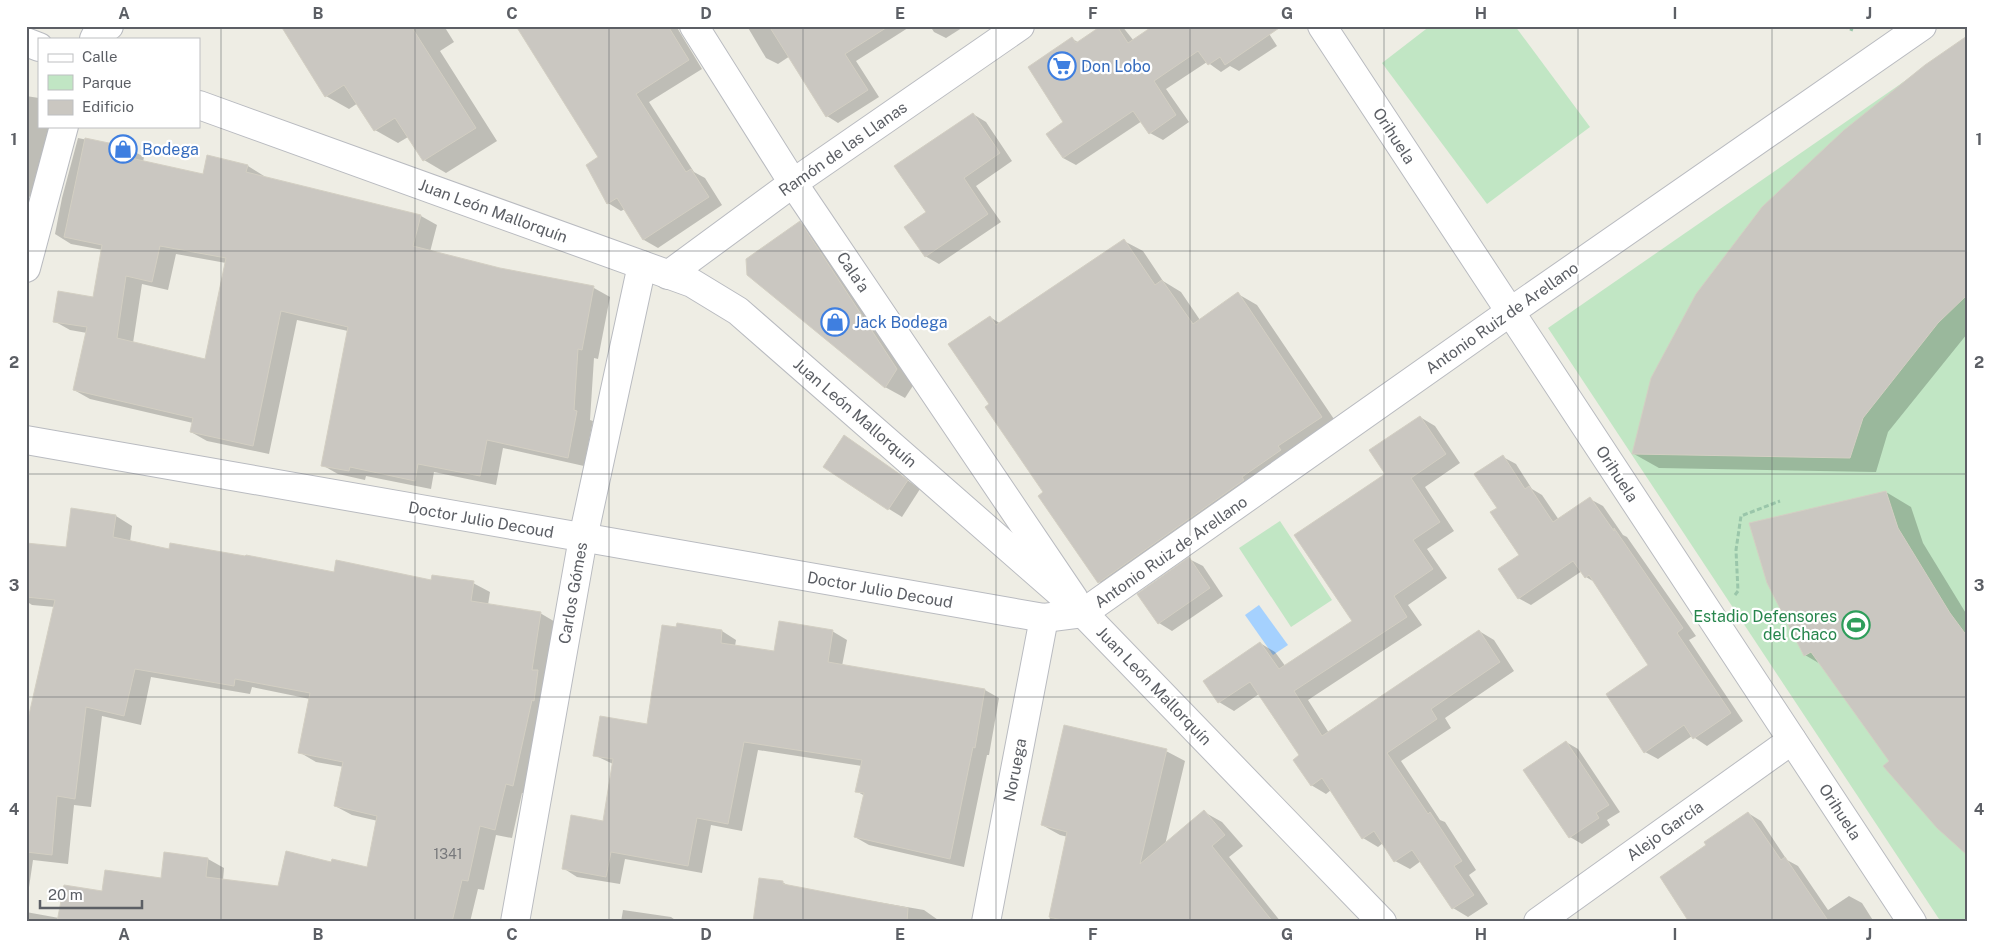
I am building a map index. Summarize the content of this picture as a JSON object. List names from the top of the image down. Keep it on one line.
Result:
{"streets":{"street":["Orihuela","Ramón de las Llanas","Juan León Mallorquín","Cala'a","Antonio Ruiz de Arellano","Doctor Julio Decoud","Carlos Gómes","Noruega","Alejo García"]},"crossings":[["Orihuela","Antonio Ruiz de Arellano"],["Orihuela","Alejo García"],["Ramón de las Llanas","Juan León Mallorquín"],["Ramón de las Llanas","Cala'a"],["Juan León Mallorquín","Cala'a"],["Juan León Mallorquín","Antonio Ruiz de Arellano"],["Juan León Mallorquín","Doctor Julio Decoud"],["Juan León Mallorquín","Carlos Gómes"],["Cala'a","Antonio Ruiz de Arellano"],["Cala'a","Doctor Julio Decoud"],["Antonio Ruiz de Arellano","Doctor Julio Decoud"],["Doctor Julio Decoud","Carlos Gómes"],["Doctor Julio Decoud","Noruega"]],"places":{"supermarket":["Don Lobo"],"shop":["Bodega","Jack Bodega"],"sports":["Estadio Defensores del Chaco"]},"house_numbers":["1341"],"legend":["Calle","Parque","Edificio"],"scale_bar":"20 m","grid":{"columns":["A","B","C","D","E","F","G","H","I","J"],"rows":["1","2","3","4"]}}
